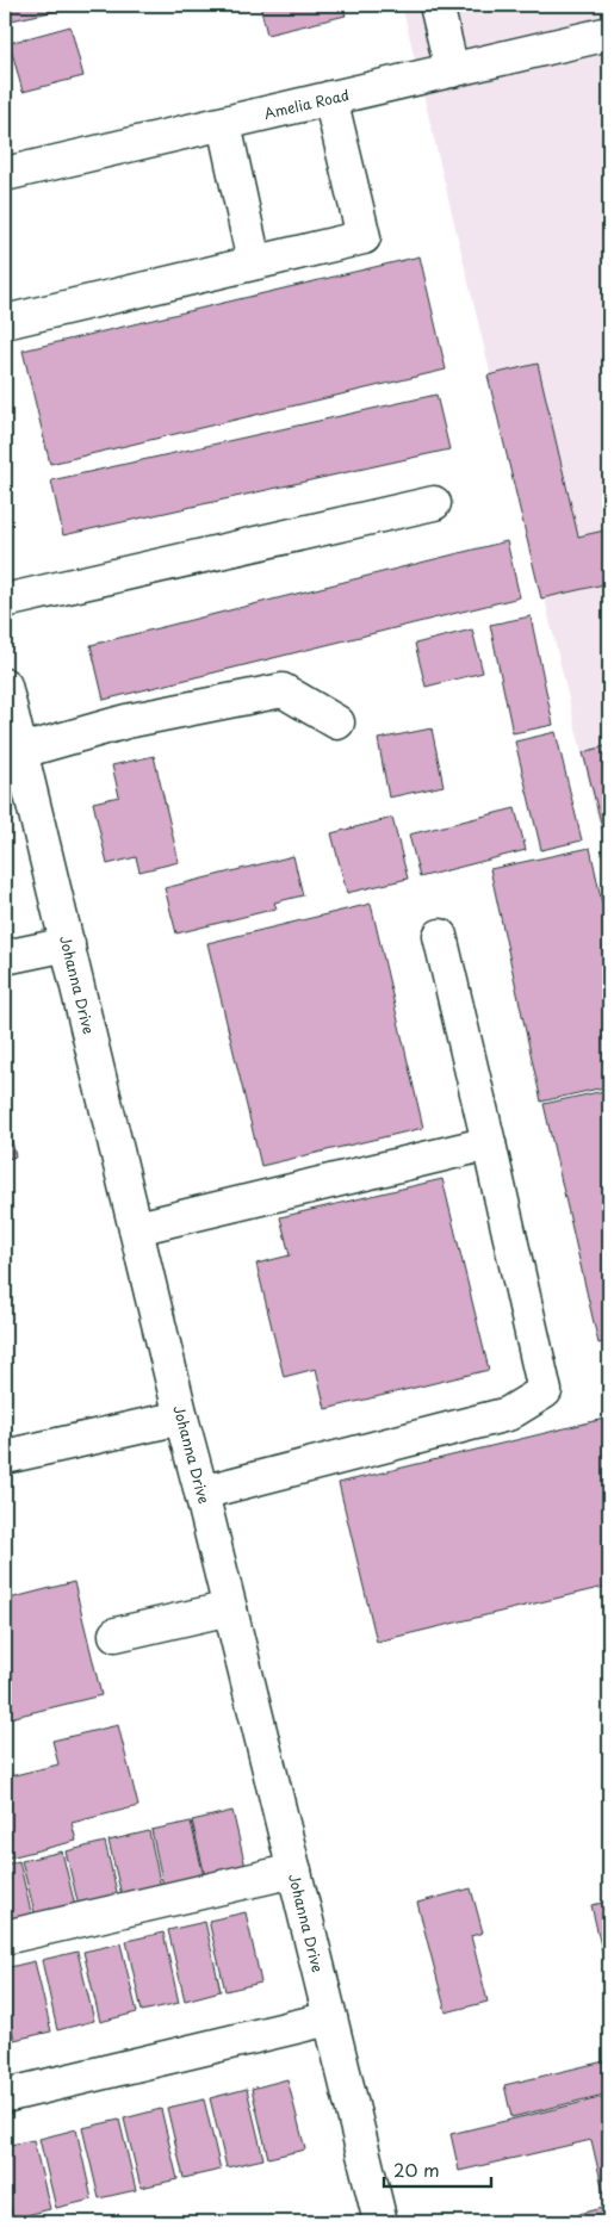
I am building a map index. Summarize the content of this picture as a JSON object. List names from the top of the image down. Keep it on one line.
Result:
{"streets":{"street":["Amelia Road","Johanna Drive"]},"scale_bar":"20 m"}
